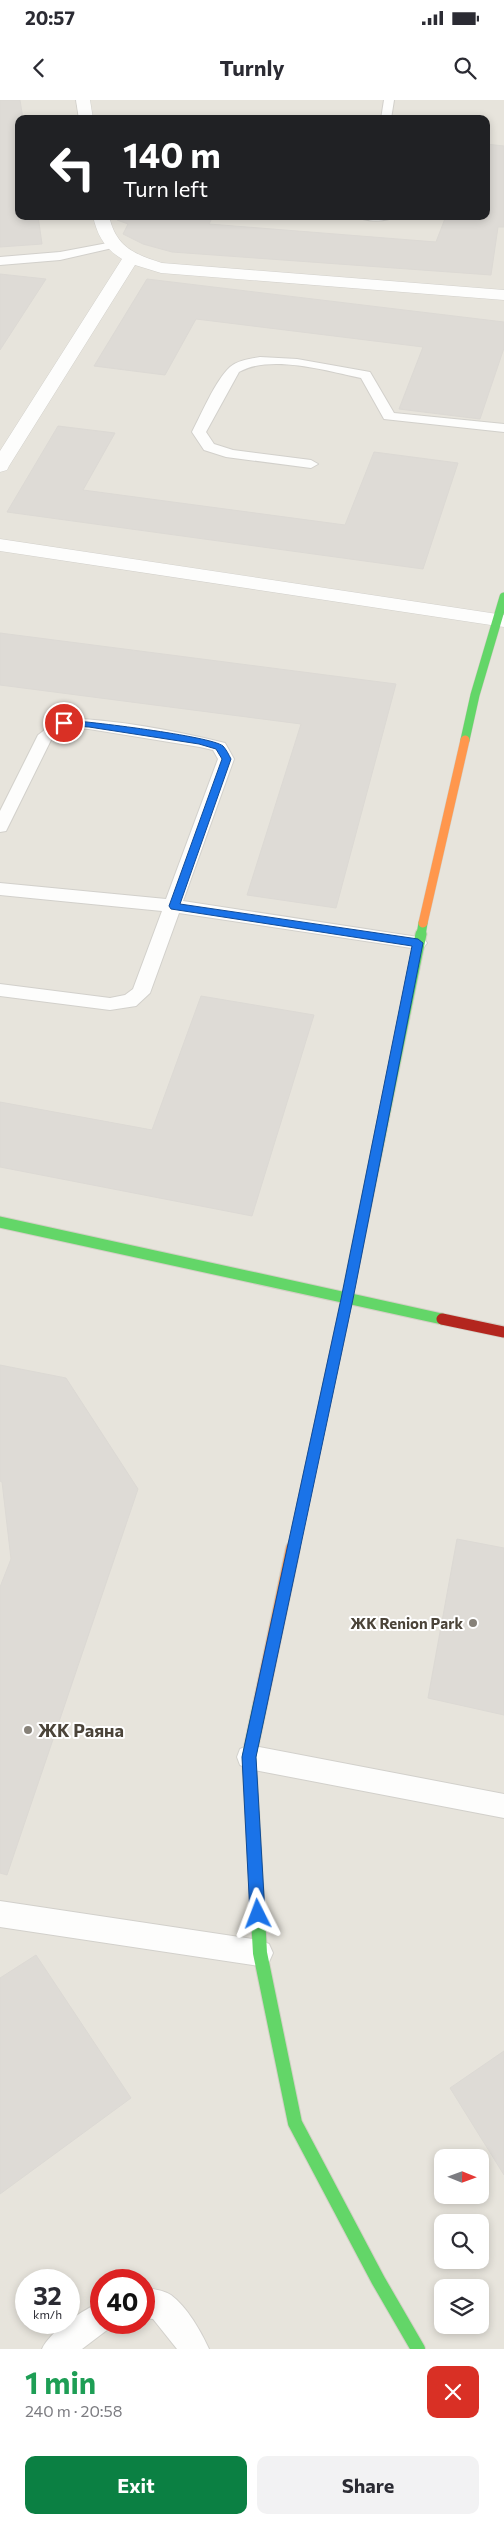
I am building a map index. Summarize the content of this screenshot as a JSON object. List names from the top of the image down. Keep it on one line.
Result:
{"places":["ЖК Renion Park","ЖК Раяна"],"north":"right","page":{"status":"20:57","header":"Turnly","turn":["140 m","Turn left"],"speed":"32 km/h","limit":"40","heading":["1 min","240 m · 20:58"],"buttons":["Exit","Share"]}}
